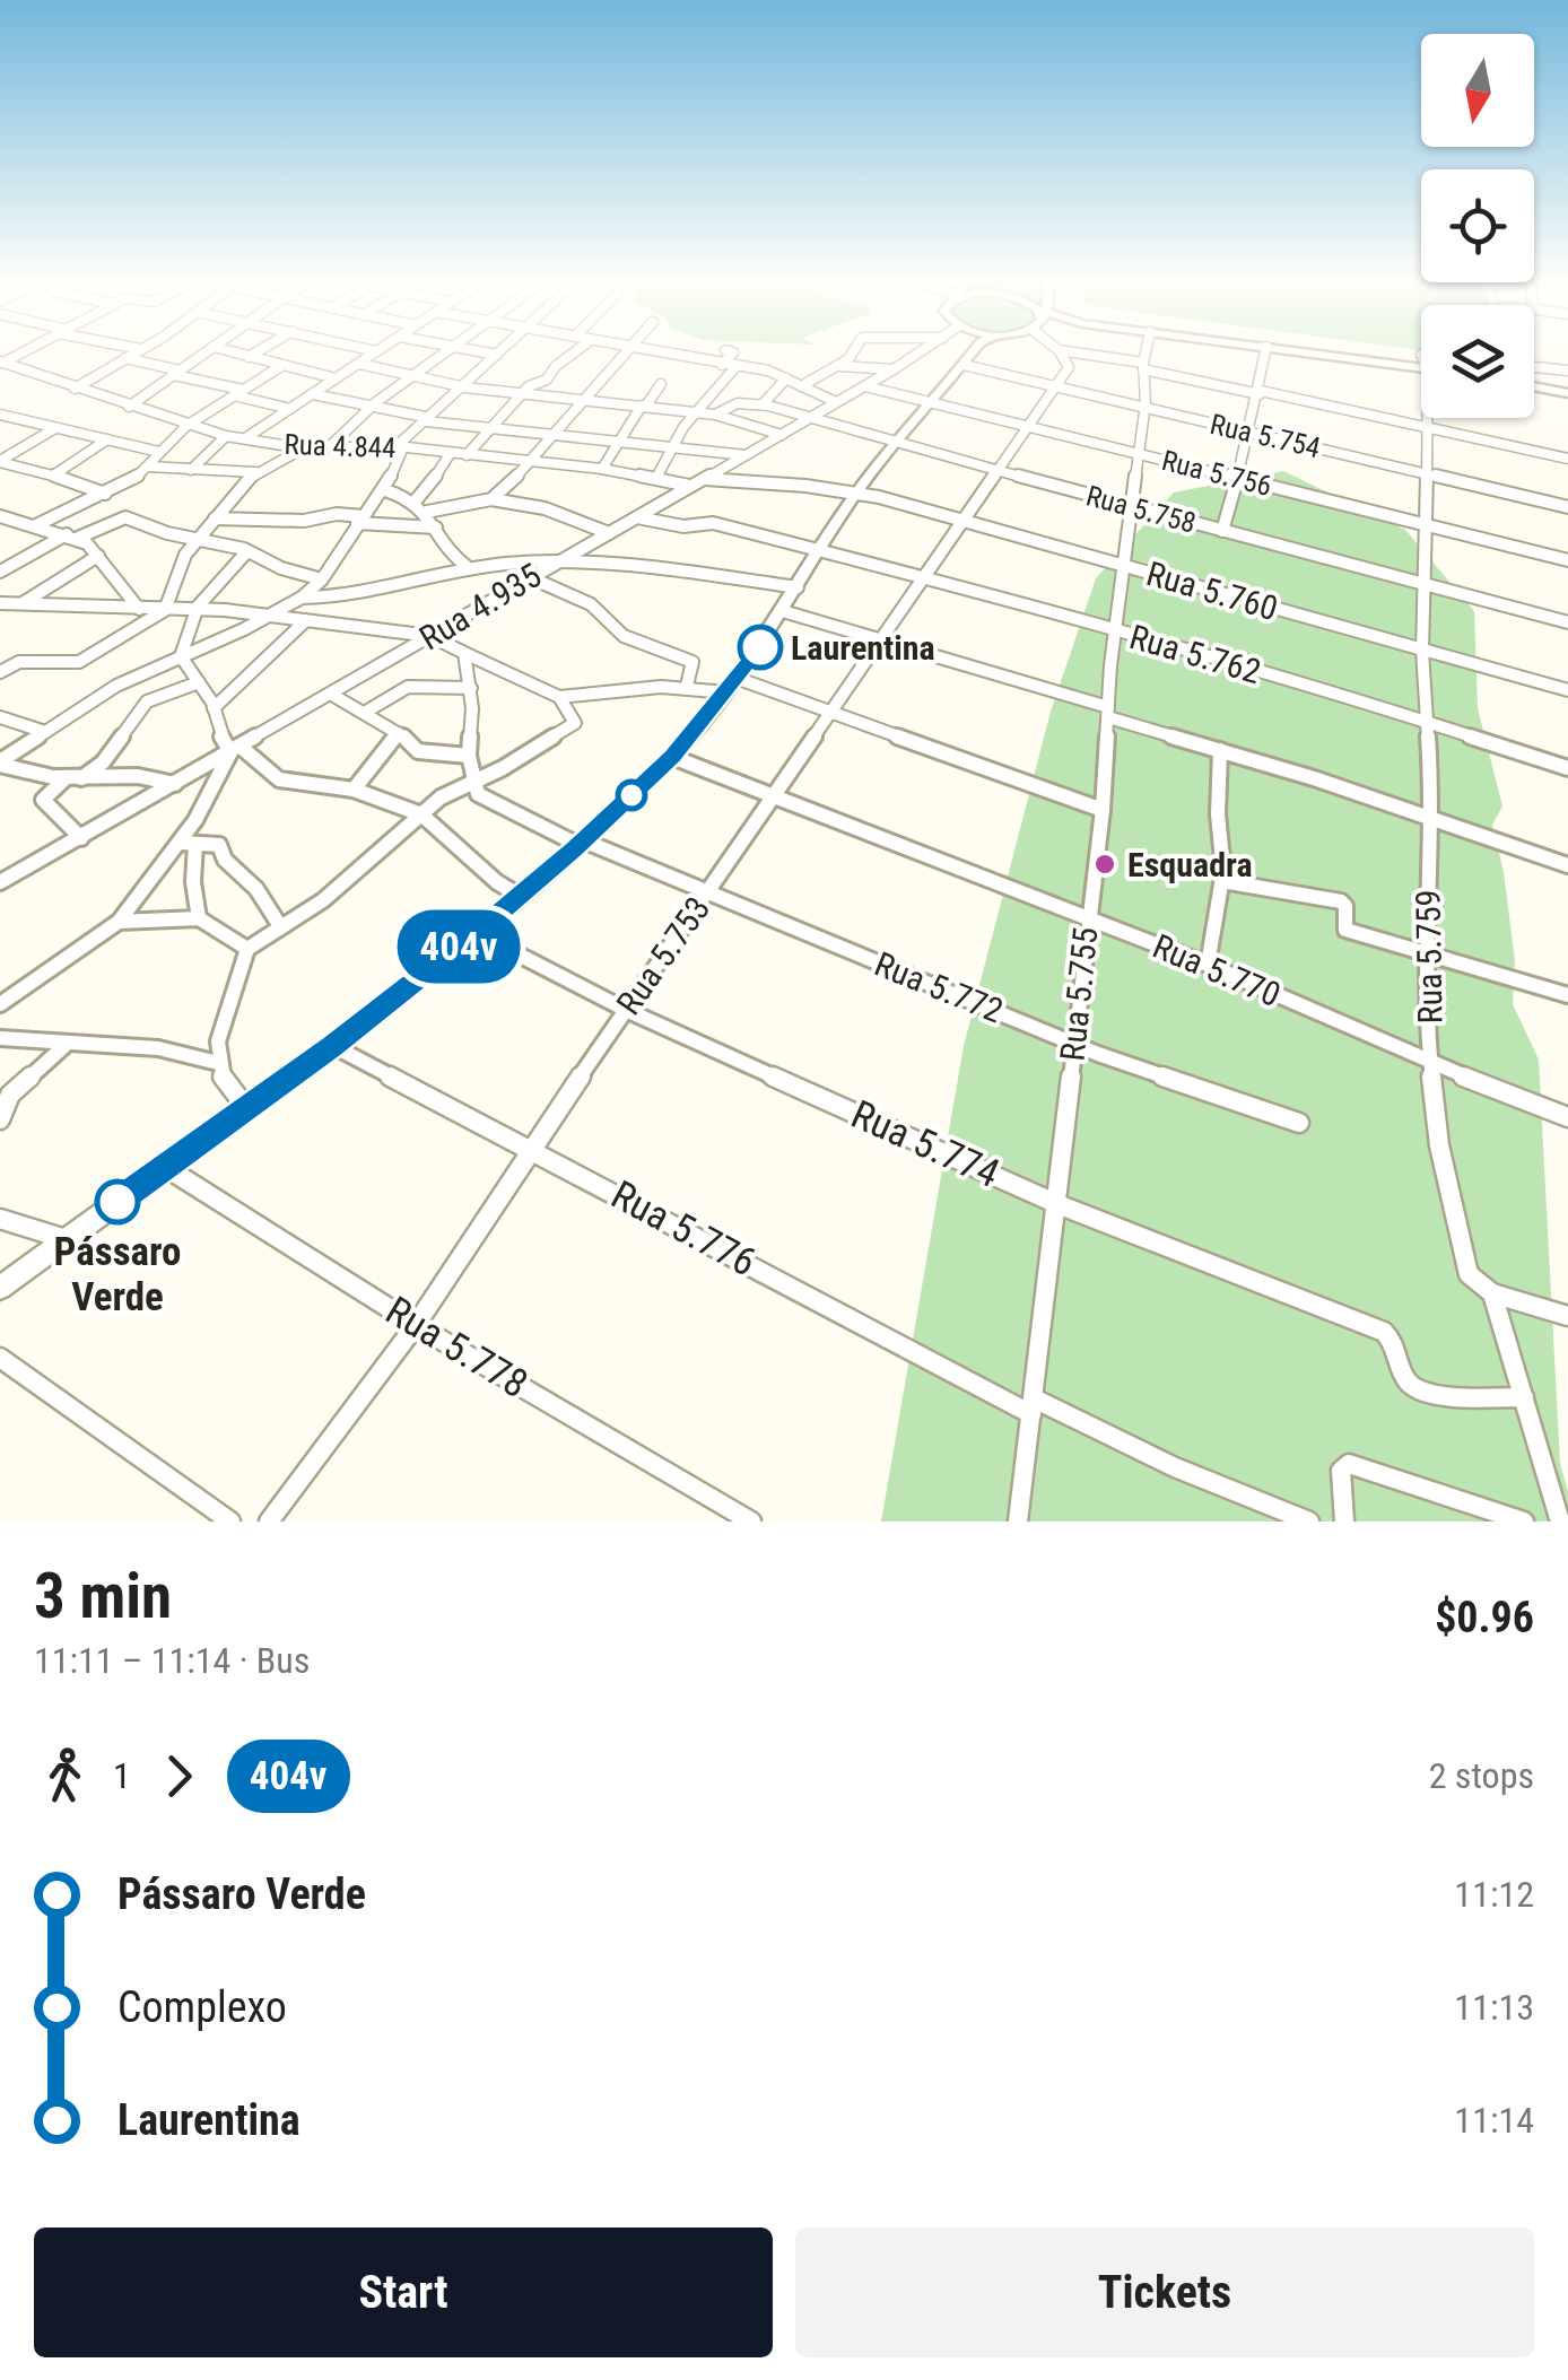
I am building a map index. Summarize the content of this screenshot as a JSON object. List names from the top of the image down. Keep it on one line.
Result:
{"streets":{"street":["Rua 5.754","Rua 4.844","Rua 5.756","Rua 5.758","Rua 5.760","Rua 4.935","Rua 5.762","Rua 5.753","Rua 5.759","Rua 5.770","Rua 5.772","Rua 5.755","Rua 5.774","Rua 5.776","Rua 5.778"]},"crossings":[["Rua 5.754","Rua 5.753"],["Rua 5.754","Rua 5.759"],["Rua 5.754","Rua 5.755"],["Rua 4.844","Rua 4.935"],["Rua 5.756","Rua 4.935"],["Rua 5.756","Rua 5.753"],["Rua 5.756","Rua 5.759"],["Rua 5.756","Rua 5.755"],["Rua 5.758","Rua 4.935"],["Rua 5.758","Rua 5.753"],["Rua 5.758","Rua 5.759"],["Rua 5.758","Rua 5.755"],["Rua 5.760","Rua 4.935"],["Rua 5.760","Rua 5.753"],["Rua 5.760","Rua 5.759"],["Rua 5.760","Rua 5.755"],["Rua 4.935","Rua 5.762"],["Rua 5.762","Rua 5.753"],["Rua 5.762","Rua 5.759"],["Rua 5.762","Rua 5.755"],["Rua 5.753","Rua 5.770"],["Rua 5.753","Rua 5.772"],["Rua 5.753","Rua 5.774"],["Rua 5.753","Rua 5.776"],["Rua 5.753","Rua 5.778"],["Rua 5.759","Rua 5.770"],["Rua 5.759","Rua 5.774"],["Rua 5.770","Rua 5.755"],["Rua 5.772","Rua 5.755"],["Rua 5.755","Rua 5.774"],["Rua 5.755","Rua 5.776"]],"places":["Laurentina","Esquadra","Pássaro Verde"],"lines":["bus line 404v"],"north":"bottom","page":{"on_map":"404v","heading":["3 min","11:11 – 11:14 · Bus","$0.96"],"legs":["1","404v","2 stops"],"list":[{"name":"Pássaro Verde","value":"11:12"},{"name":"Complexo","value":"11:13"},{"name":"Laurentina","value":"11:14"}],"buttons":["Start","Tickets"]}}
